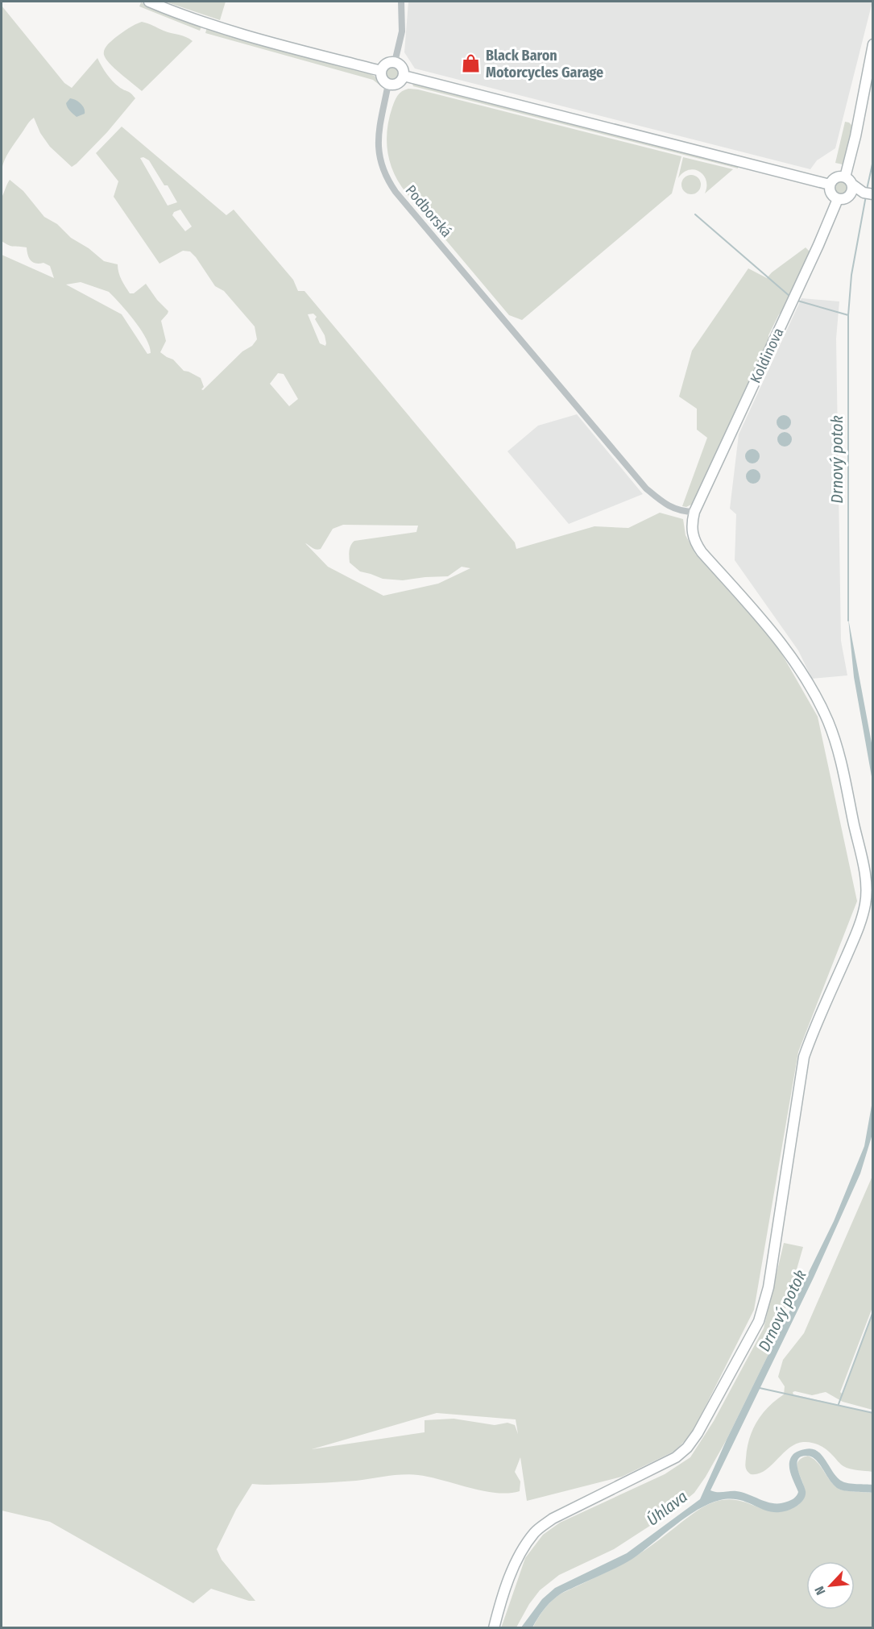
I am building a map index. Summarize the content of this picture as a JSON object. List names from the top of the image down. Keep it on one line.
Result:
{"streets":{"main road":["Koldinova"],"street":["Podborská"]},"crossings":[["Podborská","Koldinova"]],"water":["Drnový potok","Úhlava"],"places":{"shop":["Black Baron Motorcycles Garage"]},"north":"bottom left"}
